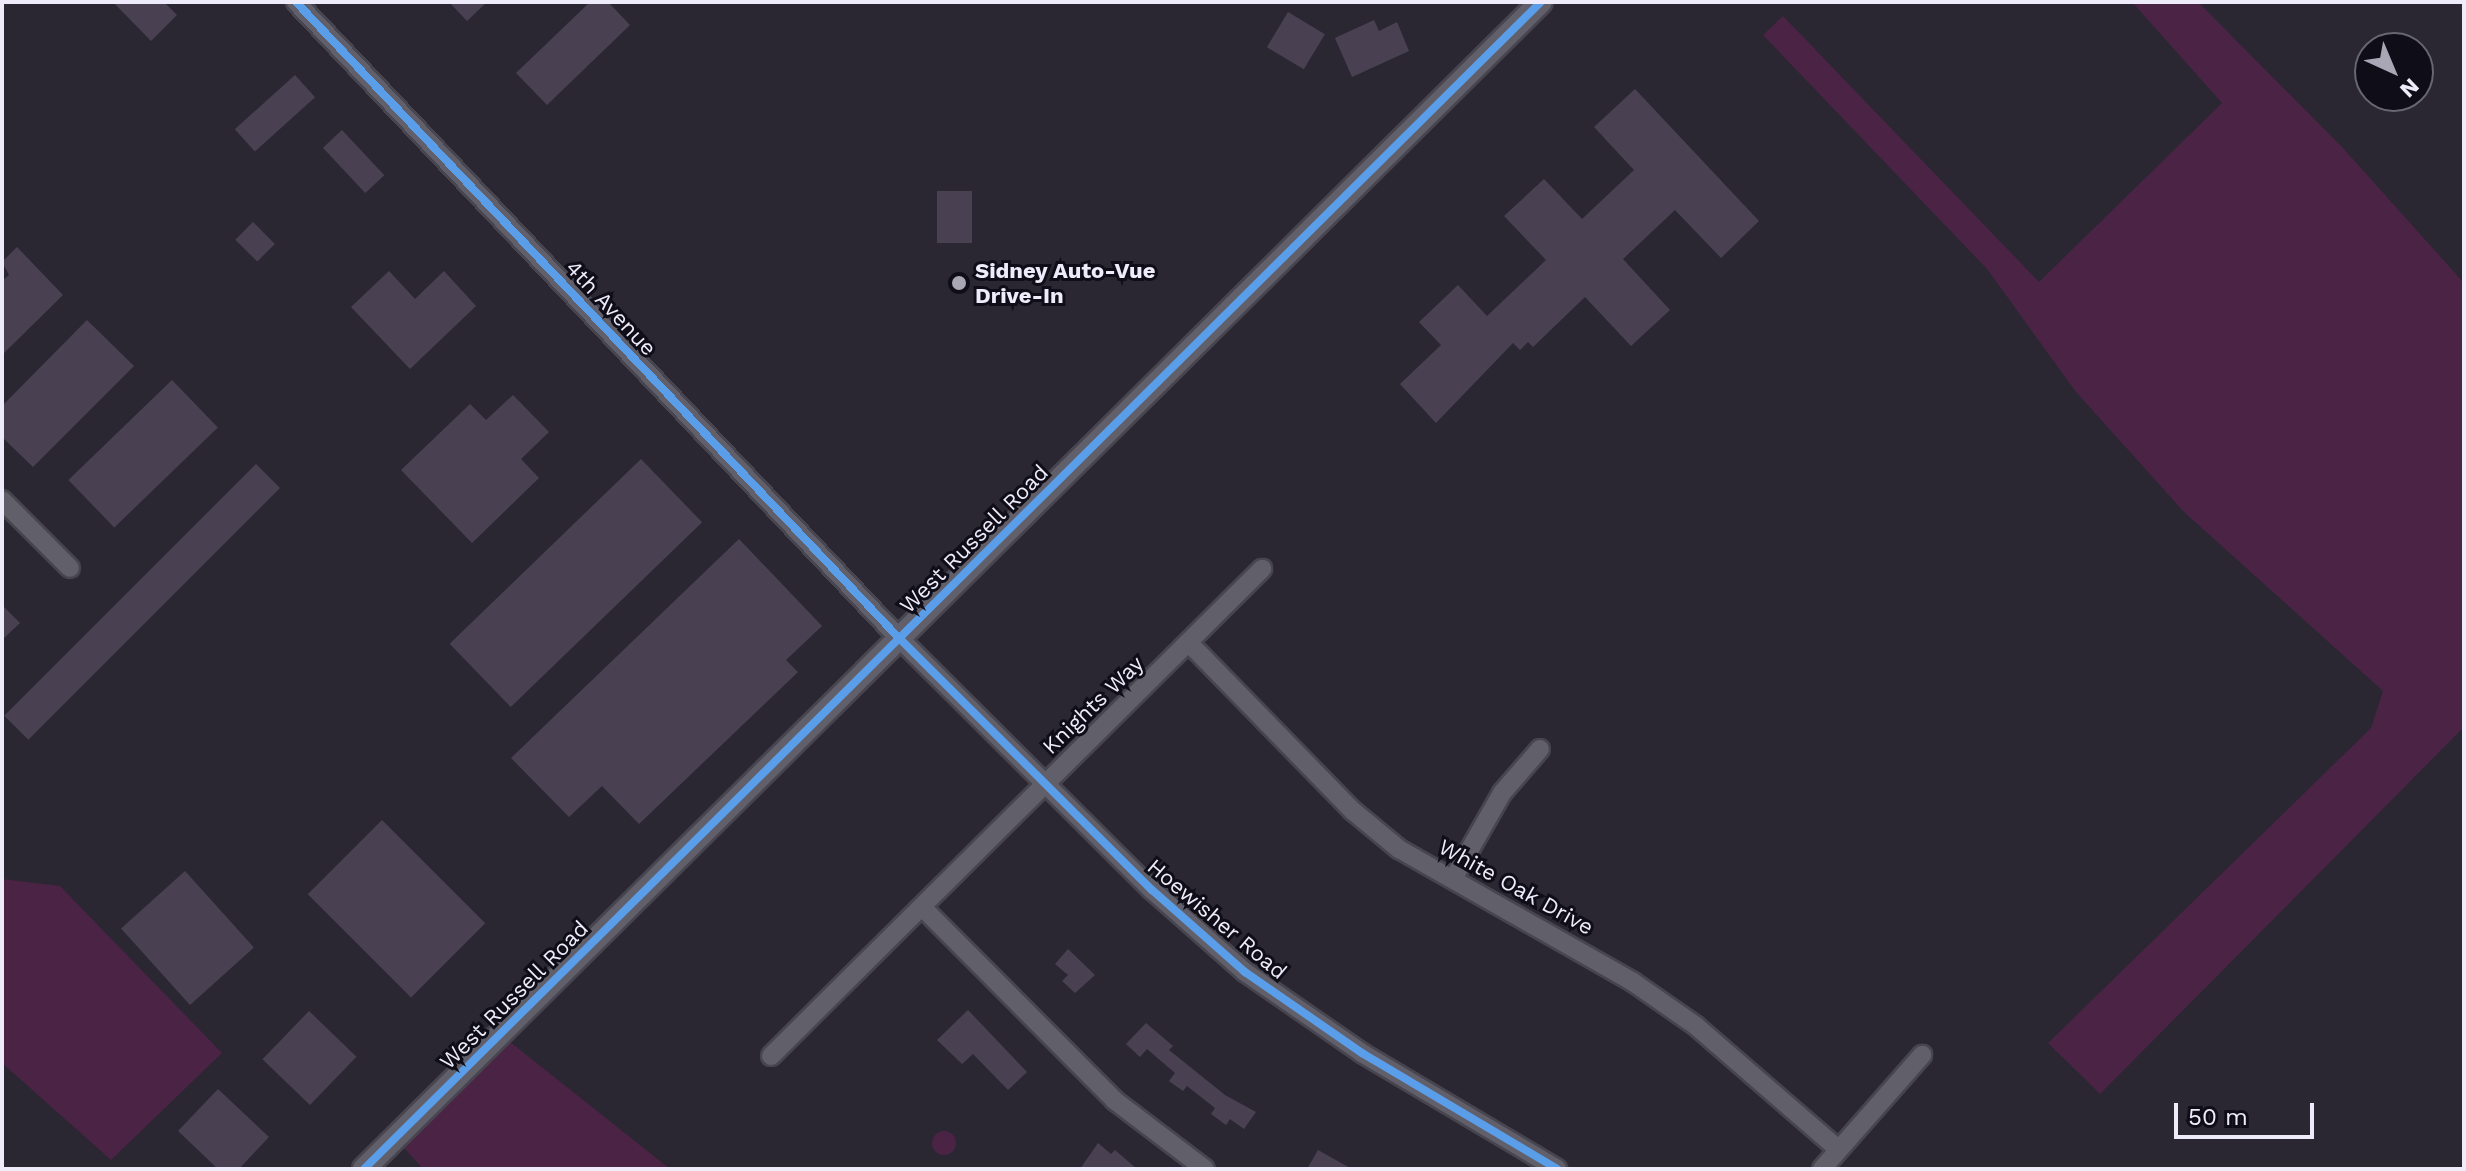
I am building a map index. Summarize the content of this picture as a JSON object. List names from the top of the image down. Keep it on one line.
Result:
{"streets":{"street":["4th Avenue","West Russell Road","Knights Way","White Oak Drive","Hoewisher Road"]},"crossings":[["4th Avenue","West Russell Road"],["4th Avenue","Hoewisher Road"],["West Russell Road","Hoewisher Road"],["Knights Way","White Oak Drive"],["Knights Way","Hoewisher Road"]],"places":["Sidney Auto-Vue Drive-In"],"scale_bar":"50 m","north":"bottom right"}
